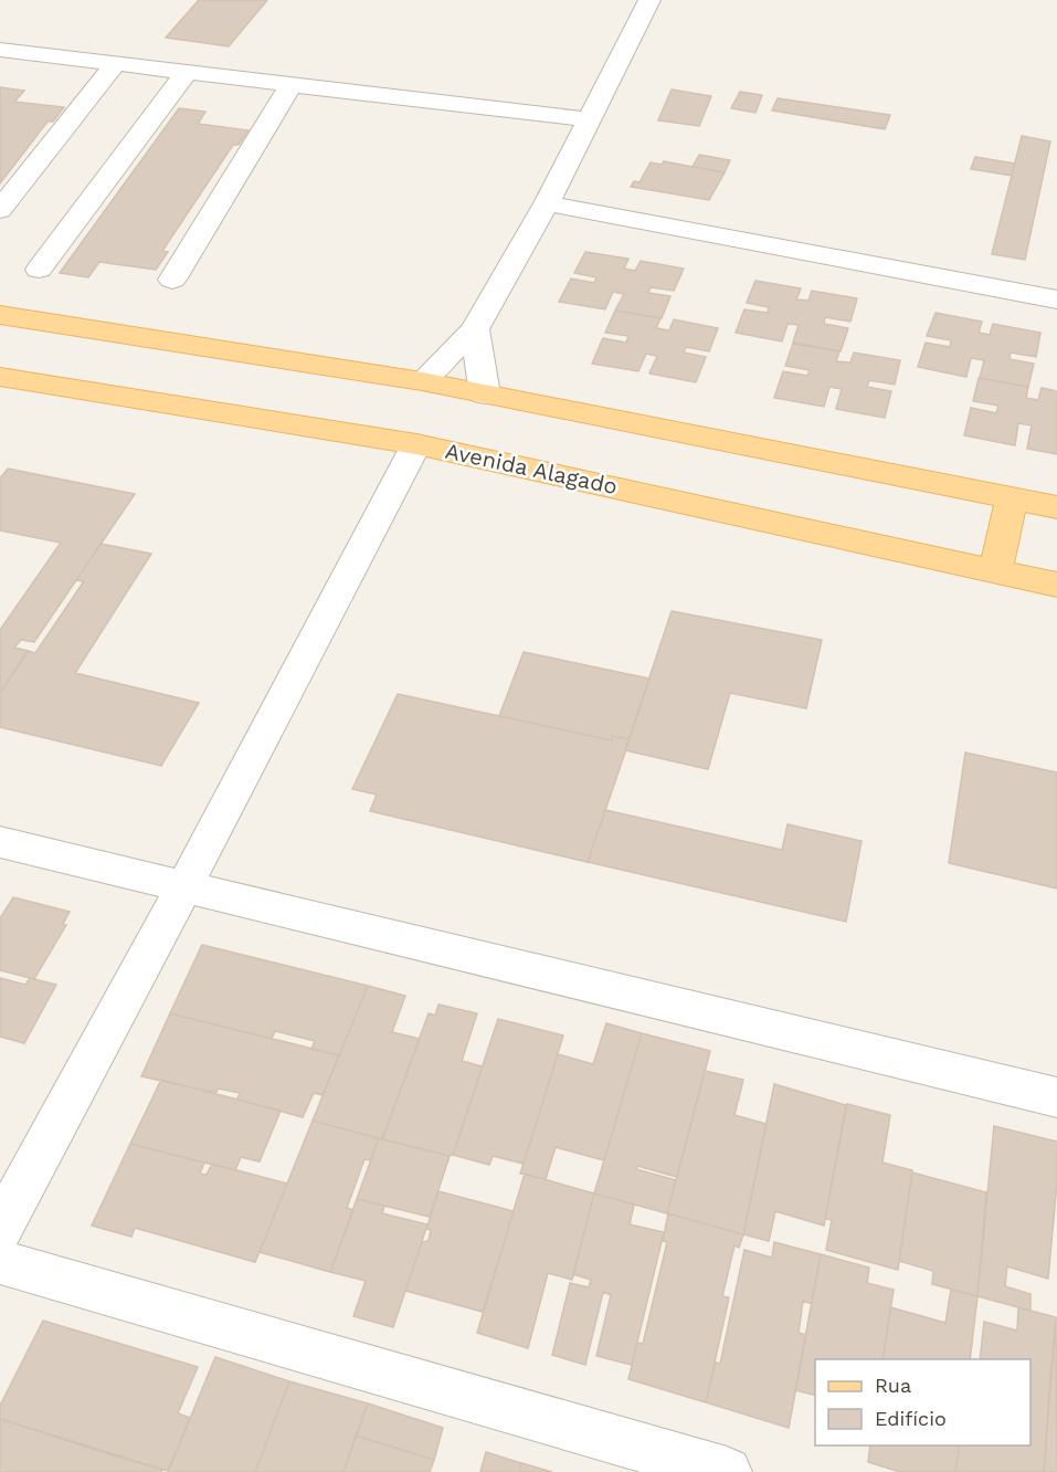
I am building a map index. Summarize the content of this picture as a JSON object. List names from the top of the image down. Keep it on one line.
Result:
{"streets":{"main road":["Avenida Alagado"]},"legend":["Rua","Edifício"]}
